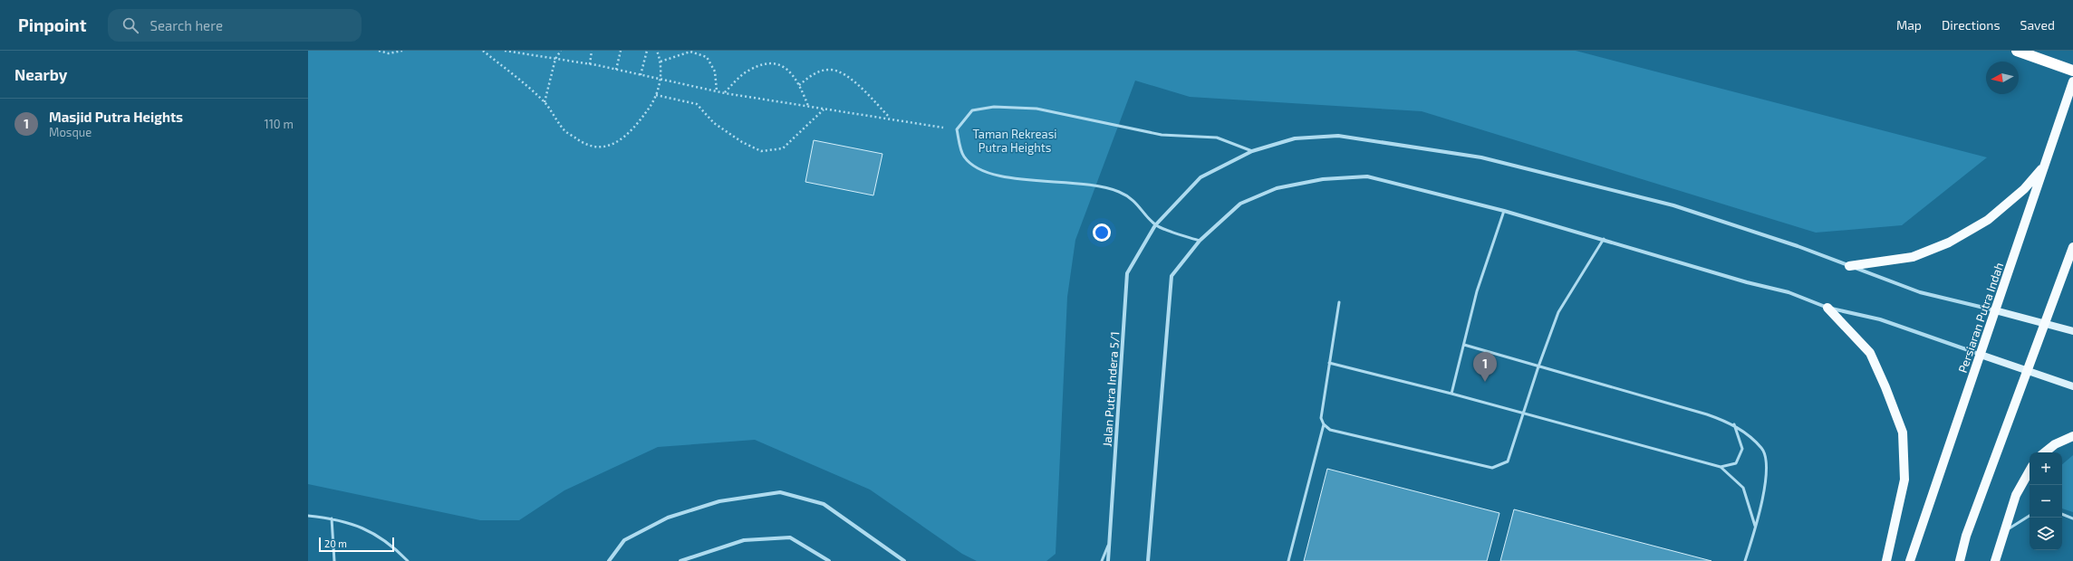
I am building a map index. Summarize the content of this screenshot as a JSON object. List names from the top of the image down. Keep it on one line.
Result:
{"streets":{"main road":["Persiaran Putra Indah"],"street":["Jalan Putra Indera 5/1"]},"crossings":[["Persiaran Putra Indah","Jalan Putra Indera 5/1"]],"parks":["Taman Rekreasi Putra Heights"],"scale_bar":"20 m","north":"left","page":{"header":"Pinpoint","search":"Search here","nav":["Map","Directions","Saved"],"heading":"Nearby","list":[{"mark":"1","name":"Masjid Putra Heights","note":"Mosque","value":"110 m"}],"pins":"1","map_buttons":["+","−"],"scale":"20 m"}}
